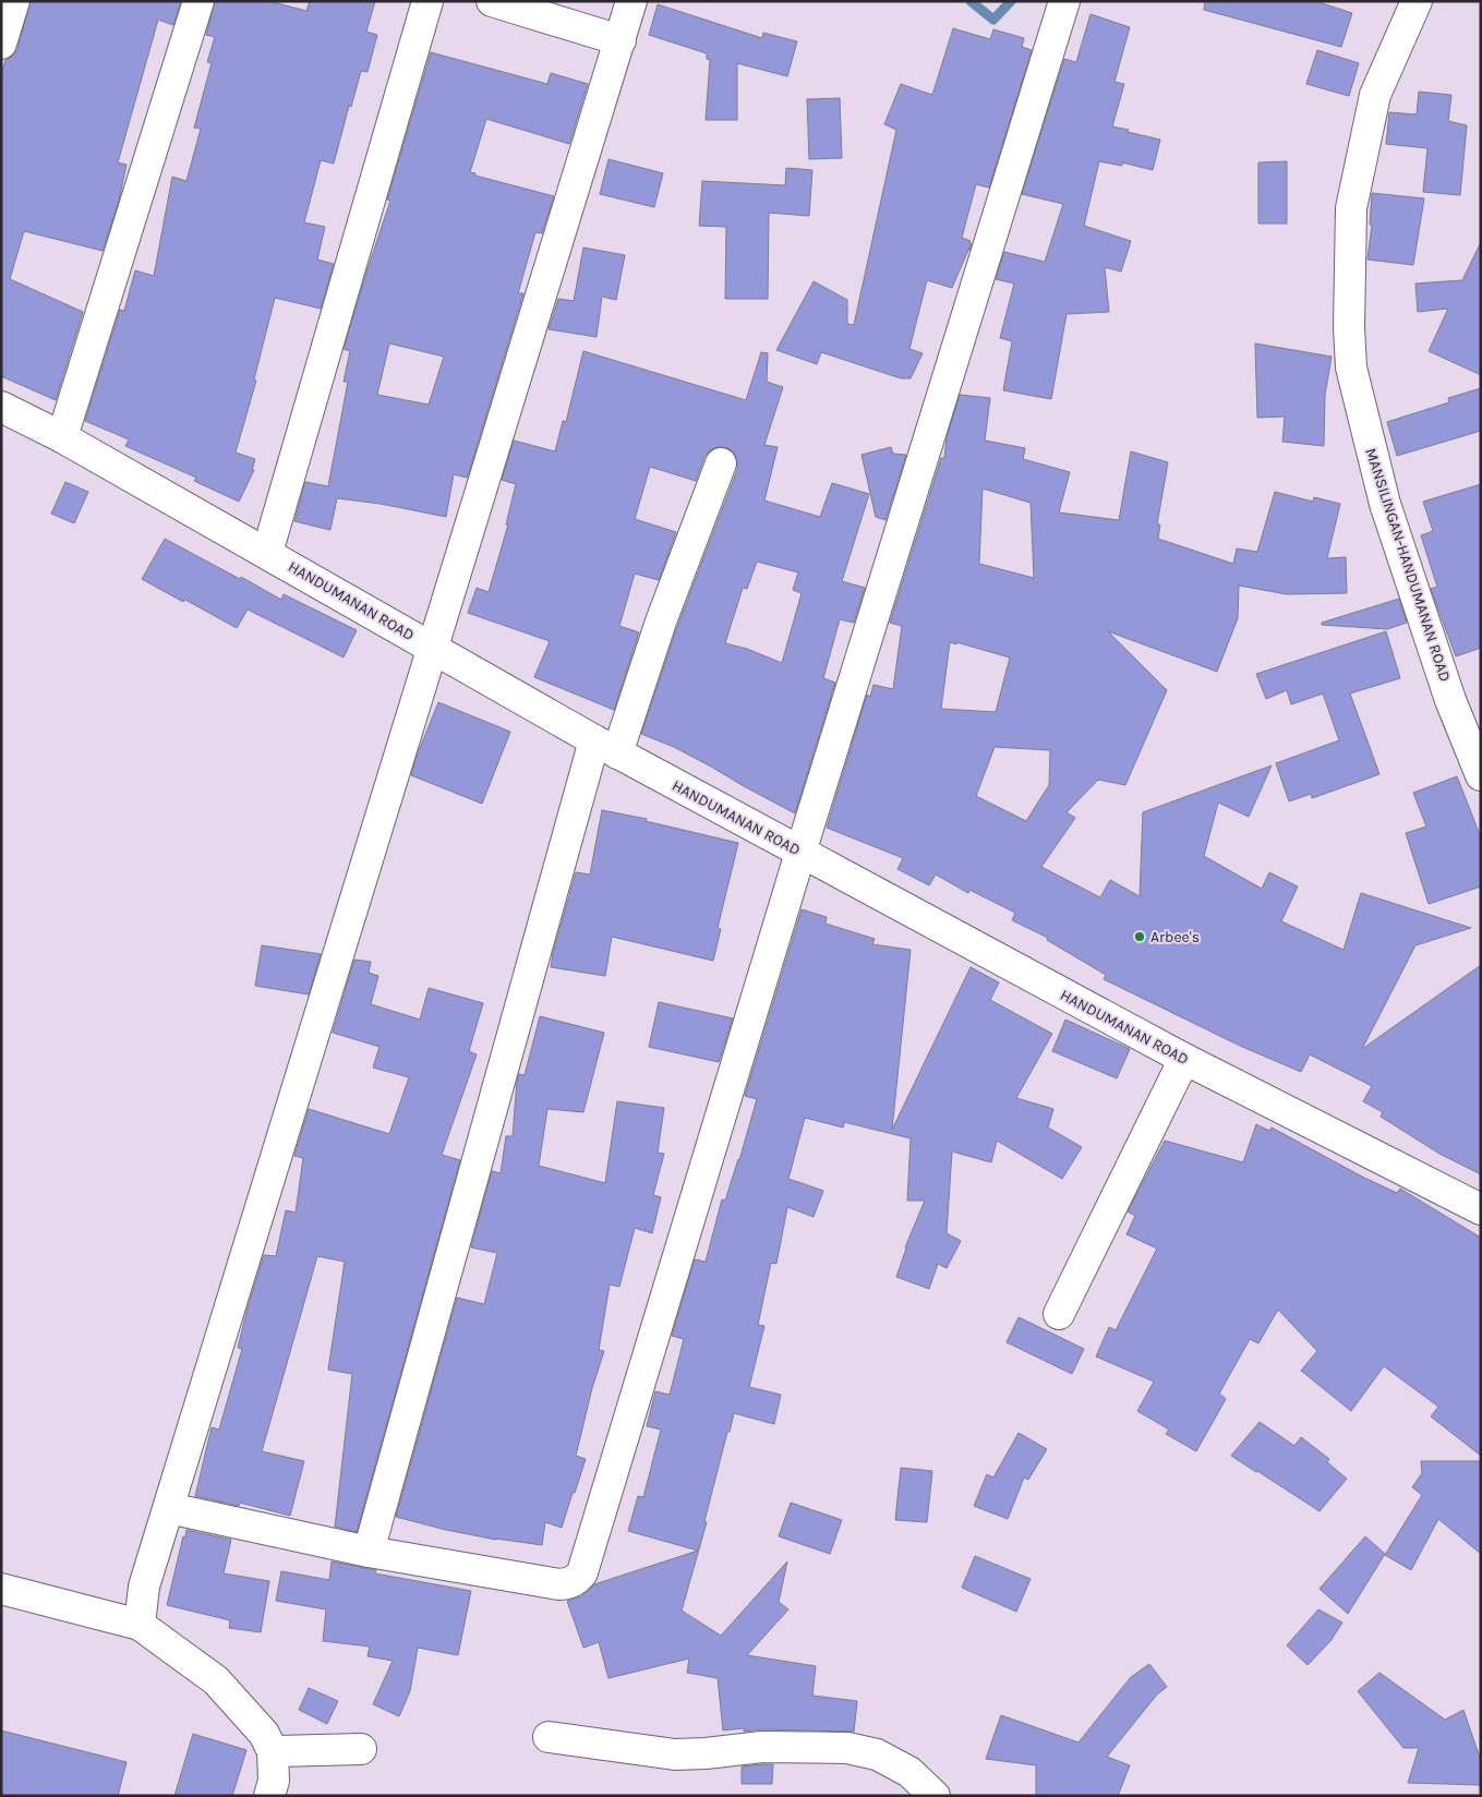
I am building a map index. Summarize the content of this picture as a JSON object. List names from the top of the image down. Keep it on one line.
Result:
{"streets":{"street":["MANSILINGAN-HANDUMANAN ROAD","HANDUMANAN ROAD"]},"places":["Arbee's"]}
